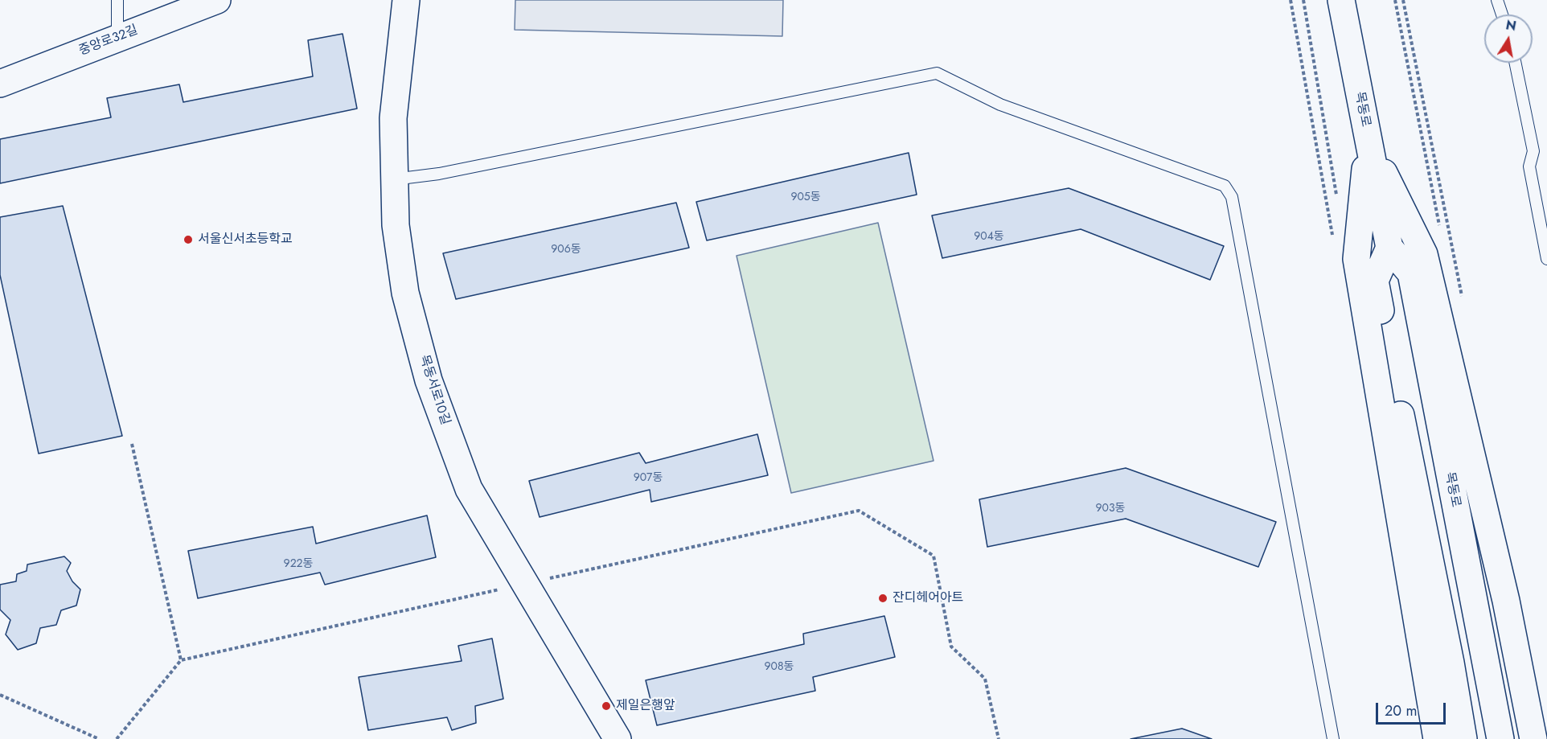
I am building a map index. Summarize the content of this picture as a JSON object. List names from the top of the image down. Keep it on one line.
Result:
{"streets":{"main road":["중앙로32길","목동로","목동서로10길"]},"places":["서울신서초등학교","잔디헤어아트","제일은행앞"],"house_numbers":["905동","904동","906동","907동","903동","922동","908동"],"scale_bar":"20 m","north":"top"}
